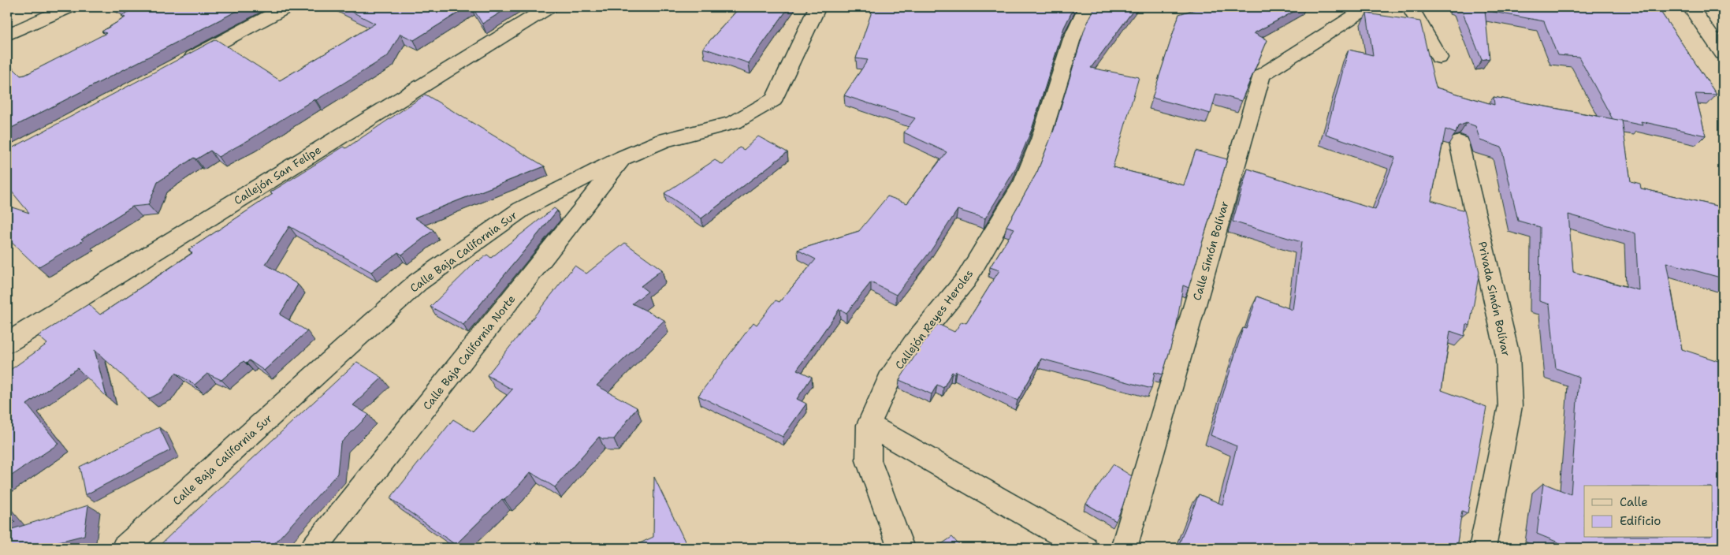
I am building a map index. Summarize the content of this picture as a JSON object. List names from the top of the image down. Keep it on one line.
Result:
{"streets":{"street":["Callejón San Felipe","Calle Simón Bolívar","Calle Baja California Sur","Privada Simón Bolívar","Callejón Reyes Heroles","Calle Baja California Norte"]},"crossings":[["Calle Baja California Sur","Calle Baja California Norte"]],"legend":["Calle","Edificio"]}
